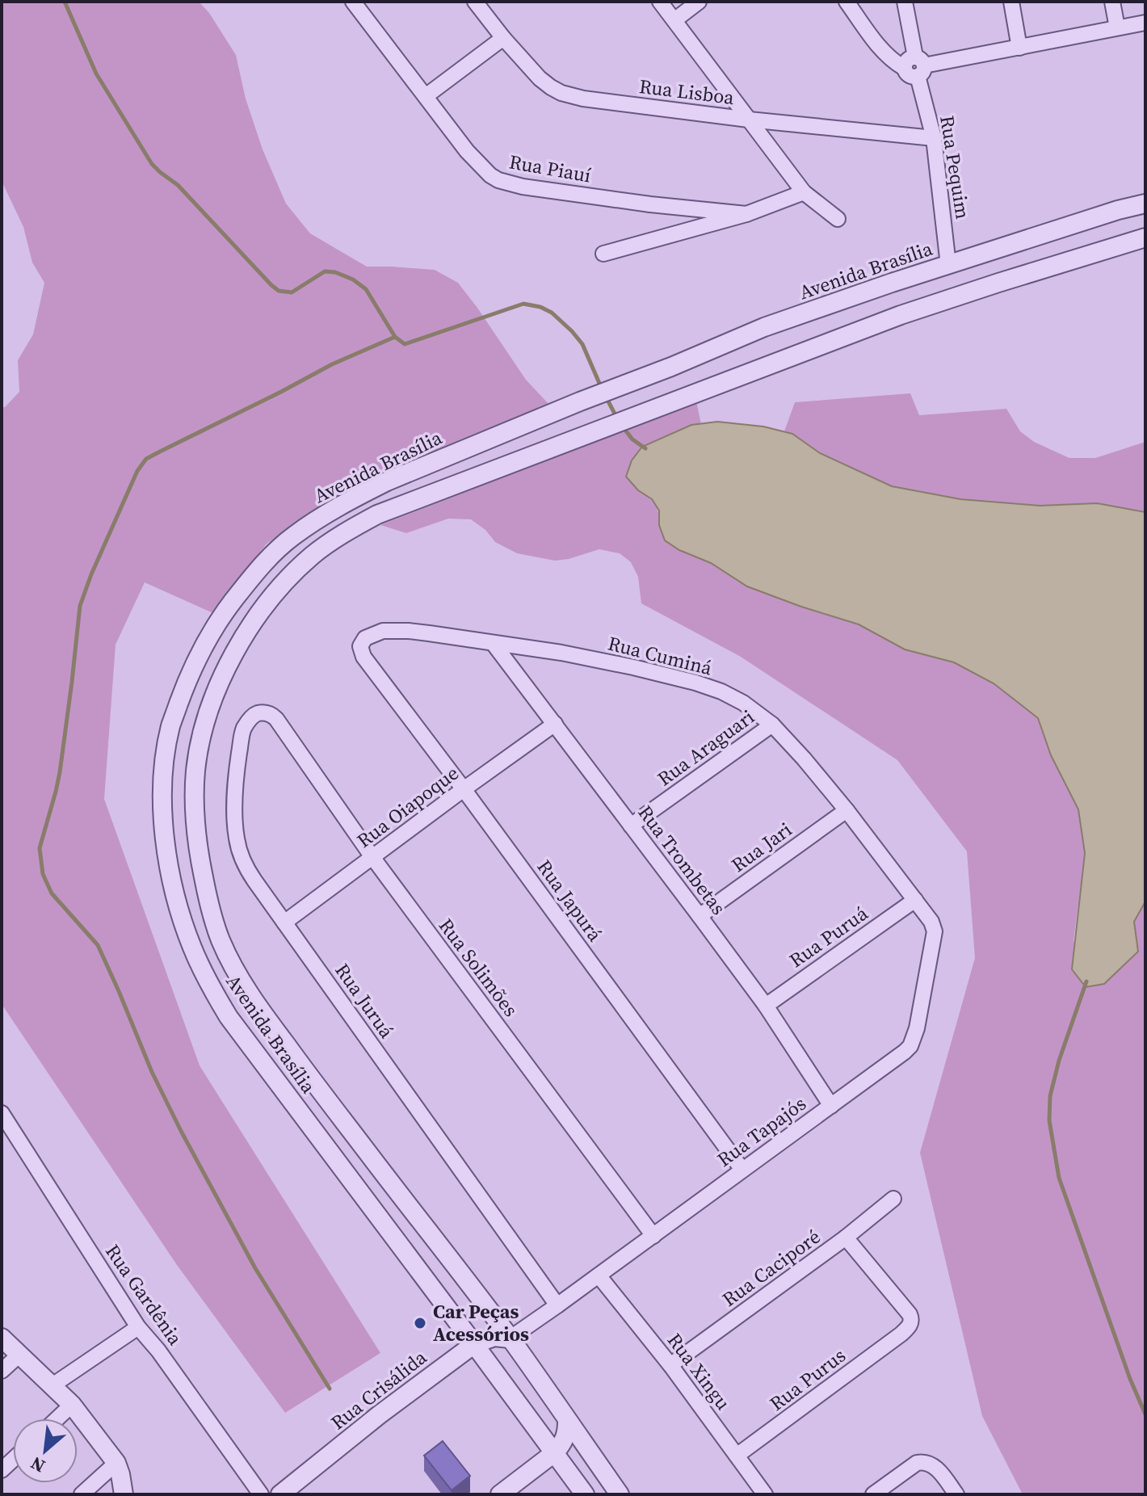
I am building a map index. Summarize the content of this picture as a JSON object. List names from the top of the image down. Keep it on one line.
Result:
{"streets":{"street":["Rua Lisboa","Rua Pequim","Rua Piauí","Avenida Brasília","Rua Cuminá","Rua Araguari","Rua Oiapoque","Rua Jari","Rua Trombetas","Rua Japurá","Rua Puruá","Rua Solimões","Rua Juruá","Rua Tapajós","Rua Caciporé","Rua Gardênia","Rua Xingu","Rua Purus","Rua Crisálida"]},"crossings":[["Rua Lisboa","Rua Pequim"],["Rua Pequim","Avenida Brasília"],["Avenida Brasília","Rua Tapajós"],["Avenida Brasília","Rua Crisálida"],["Rua Cuminá","Rua Araguari"],["Rua Cuminá","Rua Jari"],["Rua Cuminá","Rua Trombetas"],["Rua Cuminá","Rua Japurá"],["Rua Cuminá","Rua Puruá"],["Rua Cuminá","Rua Tapajós"],["Rua Araguari","Rua Trombetas"],["Rua Oiapoque","Rua Trombetas"],["Rua Oiapoque","Rua Japurá"],["Rua Oiapoque","Rua Solimões"],["Rua Oiapoque","Rua Juruá"],["Rua Jari","Rua Trombetas"],["Rua Trombetas","Rua Puruá"],["Rua Trombetas","Rua Tapajós"],["Rua Japurá","Rua Tapajós"],["Rua Puruá","Rua Tapajós"],["Rua Solimões","Rua Juruá"],["Rua Solimões","Rua Tapajós"],["Rua Juruá","Rua Tapajós"],["Rua Tapajós","Rua Xingu"],["Rua Tapajós","Rua Crisálida"],["Rua Caciporé","Rua Xingu"],["Rua Caciporé","Rua Purus"],["Rua Xingu","Rua Purus"]],"places":["Car Peças Acessórios"],"north":"bottom left"}
